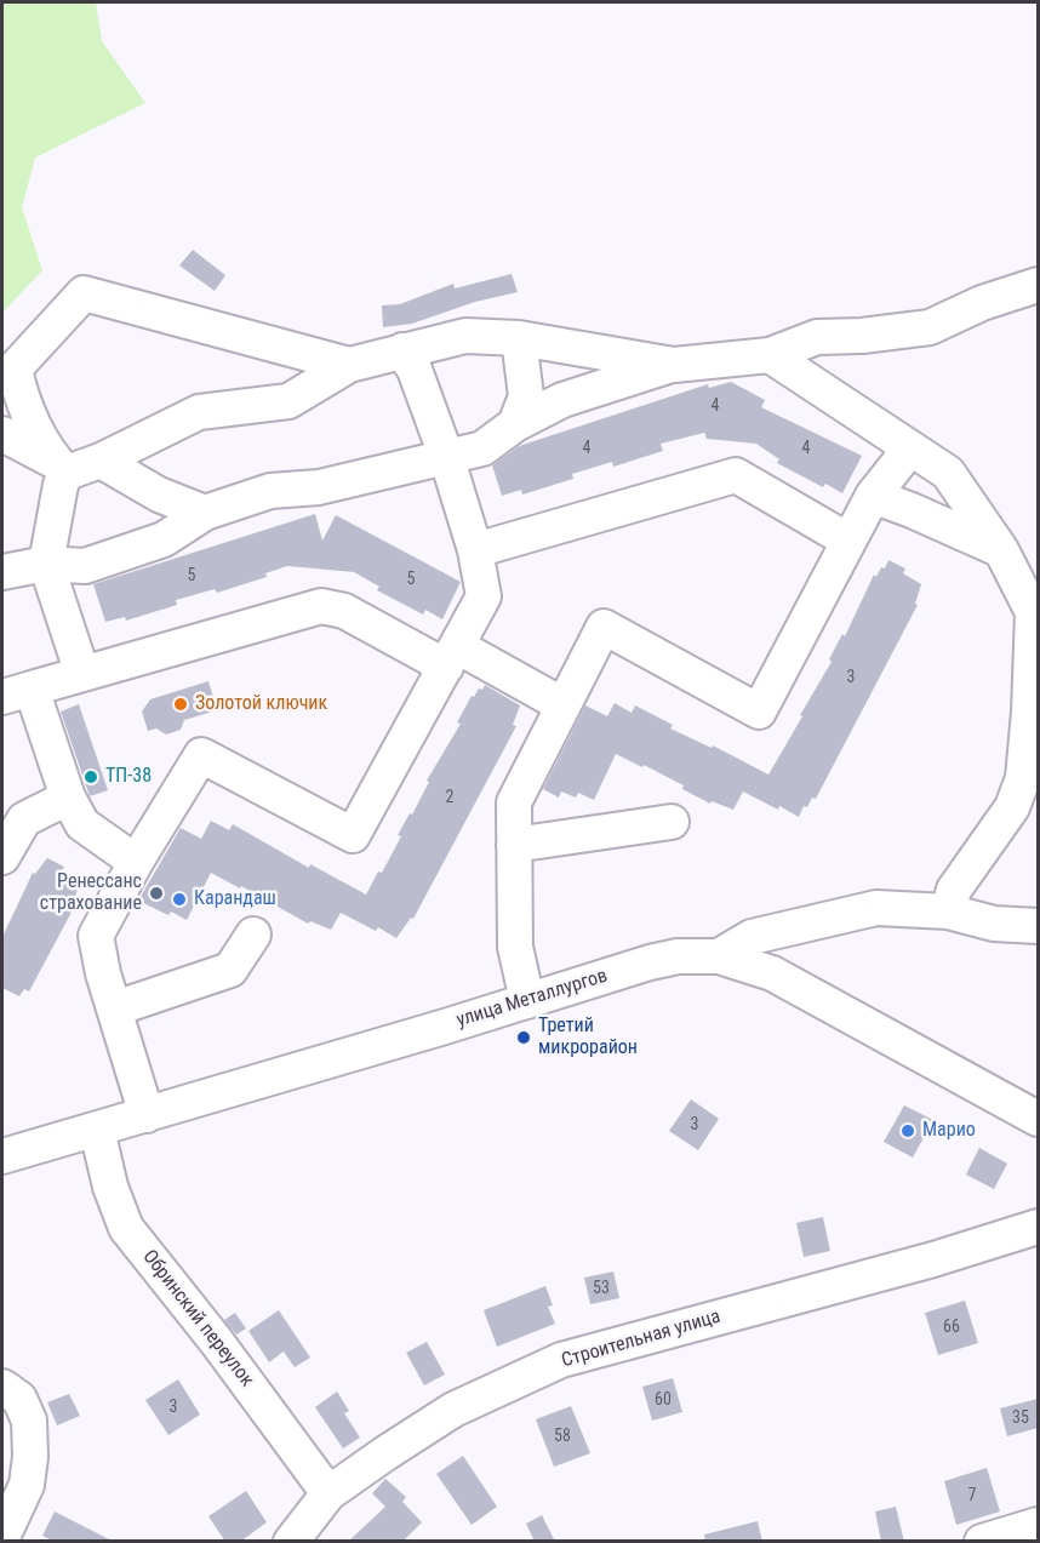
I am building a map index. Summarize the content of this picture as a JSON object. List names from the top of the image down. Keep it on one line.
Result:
{"streets":{"street":["улица Металлургов","Обринский переулок","Строительная улица"]},"crossings":[["улица Металлургов","Обринский переулок"],["Обринский переулок","Строительная улица"]],"places":["Золотой ключик","ТП-38","Ренессанс страхование","Карандаш","Третий микрорайон","Марио"],"house_numbers":["4","4","4","5","5","3","2","3","53","66","60","3","35","58","7"]}
